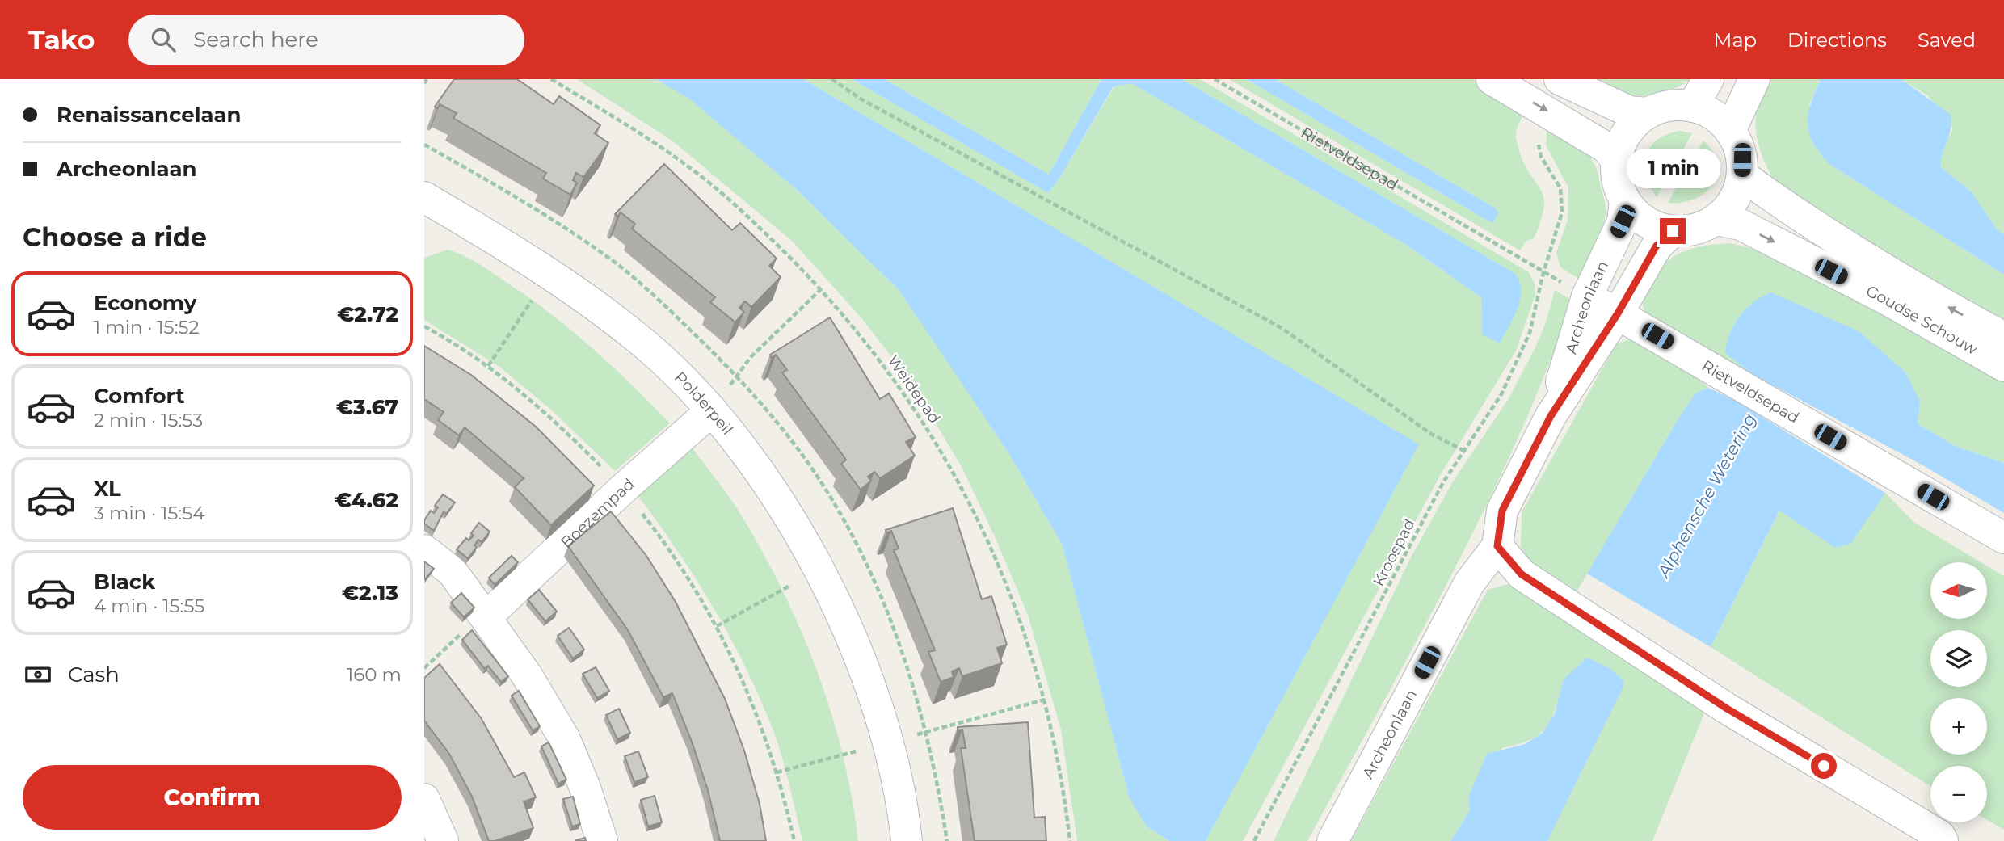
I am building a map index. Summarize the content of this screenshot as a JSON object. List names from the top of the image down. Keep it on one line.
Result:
{"streets":{"street":["Rietveldsepad","Archeonlaan","Goudse Schouw","Polderpeil","Boezempad"],"path":["Weidepad","Kroospad"]},"crossings":[["Rietveldsepad","Archeonlaan"],["Rietveldsepad","Kroospad"],["Archeonlaan","Goudse Schouw"],["Polderpeil","Boezempad"]],"water":["Alphensche Wetering"],"north":"left","page":{"header":"Tako","search":"Search here","nav":["Map","Directions","Saved"],"banner":["Renaissancelaan","Archeonlaan"],"bubble":"1 min","heading":"Choose a ride","list":[{"name":"Economy","note":"1 min · 15:52","value":"€2.72"},{"name":"Comfort","note":"2 min · 15:53","value":"€3.67"},{"name":"XL","note":"3 min · 15:54","value":"€4.62"},{"name":"Black","note":"4 min · 15:55","value":"€2.13"}],"map_buttons":["+","−"],"pay":["Cash","160 m"],"buttons":"Confirm"}}
